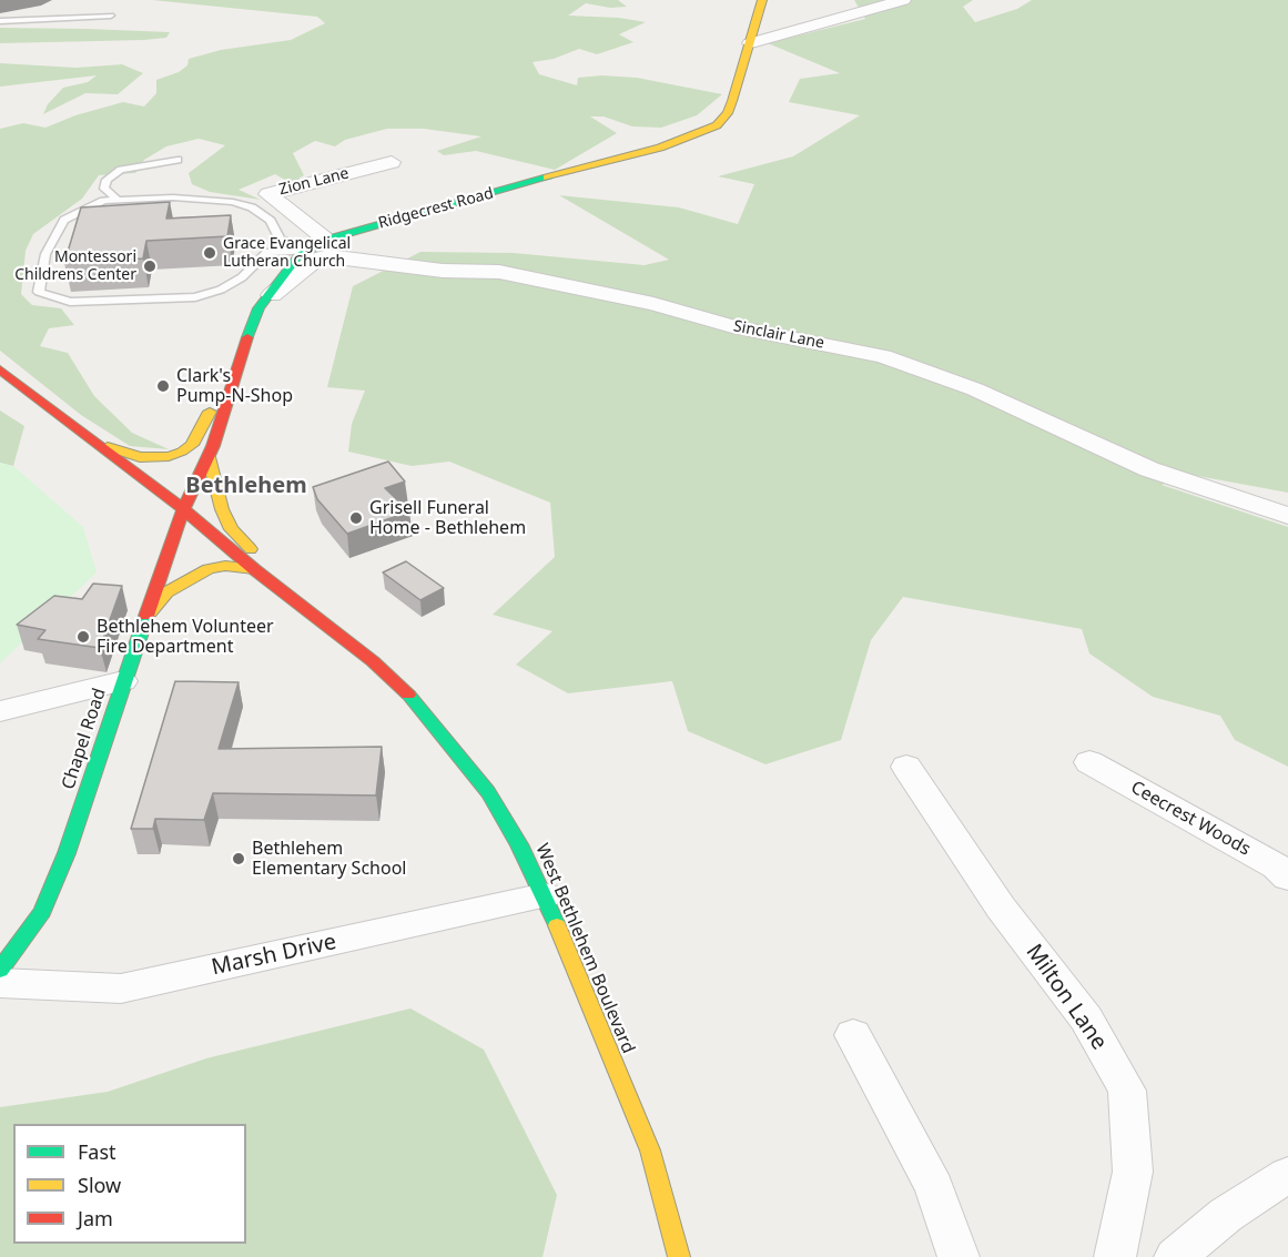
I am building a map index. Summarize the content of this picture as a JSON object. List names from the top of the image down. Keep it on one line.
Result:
{"streets":{"main road":["Ridgecrest Road","Chapel Road","West Bethlehem Boulevard"],"street":["Zion Lane","Sinclair Lane","Ceecrest Woods","Marsh Drive","Milton Lane"]},"crossings":[["Zion Lane","Ridgecrest Road"],["Ridgecrest Road","Sinclair Lane"],["Ridgecrest Road","Chapel Road"],["Ridgecrest Road","West Bethlehem Boulevard"],["Chapel Road","West Bethlehem Boulevard"],["West Bethlehem Boulevard","Marsh Drive"]],"districts":["Bethlehem"],"places":["Grace Evangelical Lutheran Church","Montessori Childrens Center","Clark's Pump-N-Shop","Grisell Funeral Home - Bethlehem","Bethlehem Volunteer Fire Department","Bethlehem Elementary School"],"legend":["Fast","Slow","Jam"]}
